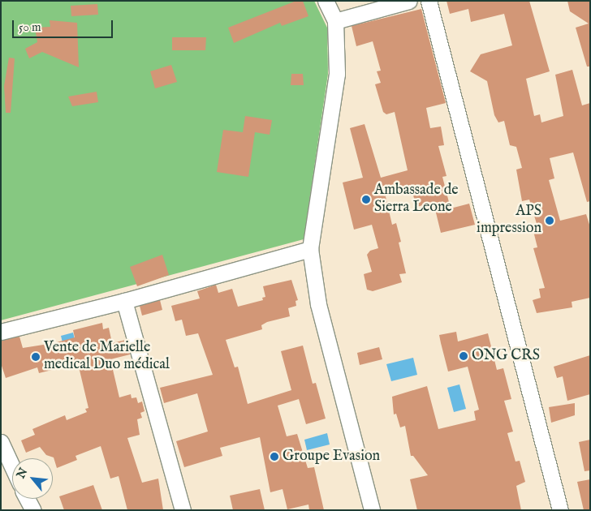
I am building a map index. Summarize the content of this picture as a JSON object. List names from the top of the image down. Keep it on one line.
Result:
{"places":["Ambassade de Sierra Leone","APS impression","ONG CRS","Vente de Marielle medical Duo médical","Groupe Evasion"],"scale_bar":"50 m","north":"top left"}
